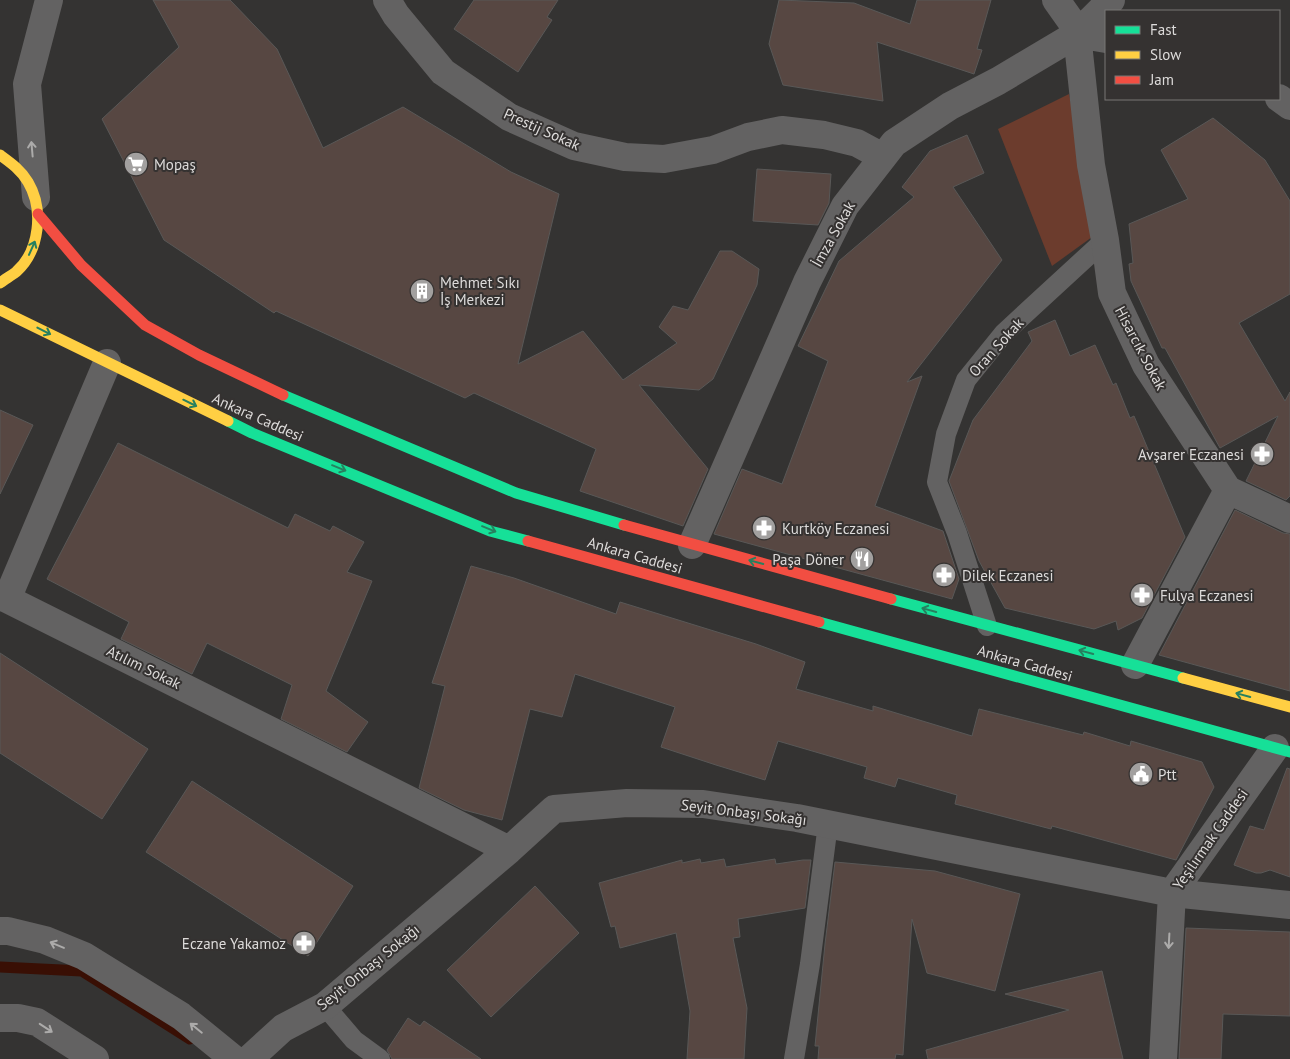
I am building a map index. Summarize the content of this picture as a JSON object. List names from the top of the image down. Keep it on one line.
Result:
{"streets":{"main road":["Ankara Caddesi"],"street":["Prestij Sokak","İmza Sokak","Hisarcık Sokak","Atılım Sokak","Seyit Onbaşı Sokağı","Yeşilırmak Caddesi"],"lane":["Oran Sokak"]},"crossings":[["Prestij Sokak","İmza Sokak"],["İmza Sokak","Hisarcık Sokak"],["İmza Sokak","Ankara Caddesi"],["Oran Sokak","Hisarcık Sokak"],["Oran Sokak","Ankara Caddesi"],["Ankara Caddesi","Atılım Sokak"],["Ankara Caddesi","Yeşilırmak Caddesi"],["Atılım Sokak","Seyit Onbaşı Sokağı"],["Seyit Onbaşı Sokağı","Yeşilırmak Caddesi"]],"one_way":["Yeşilırmak Caddesi"],"places":{"supermarket":["Mopaş"],"building":["Mehmet Sıkı İş Merkezi"],"pharmacy":["Avşarer Eczanesi","Kurtköy Eczanesi","Dilek Eczanesi","Fulya Eczanesi","Eczane Yakamoz"],"restaurant":["Paşa Döner"],"public building":["Ptt"]},"legend":["Fast","Slow","Jam"]}
